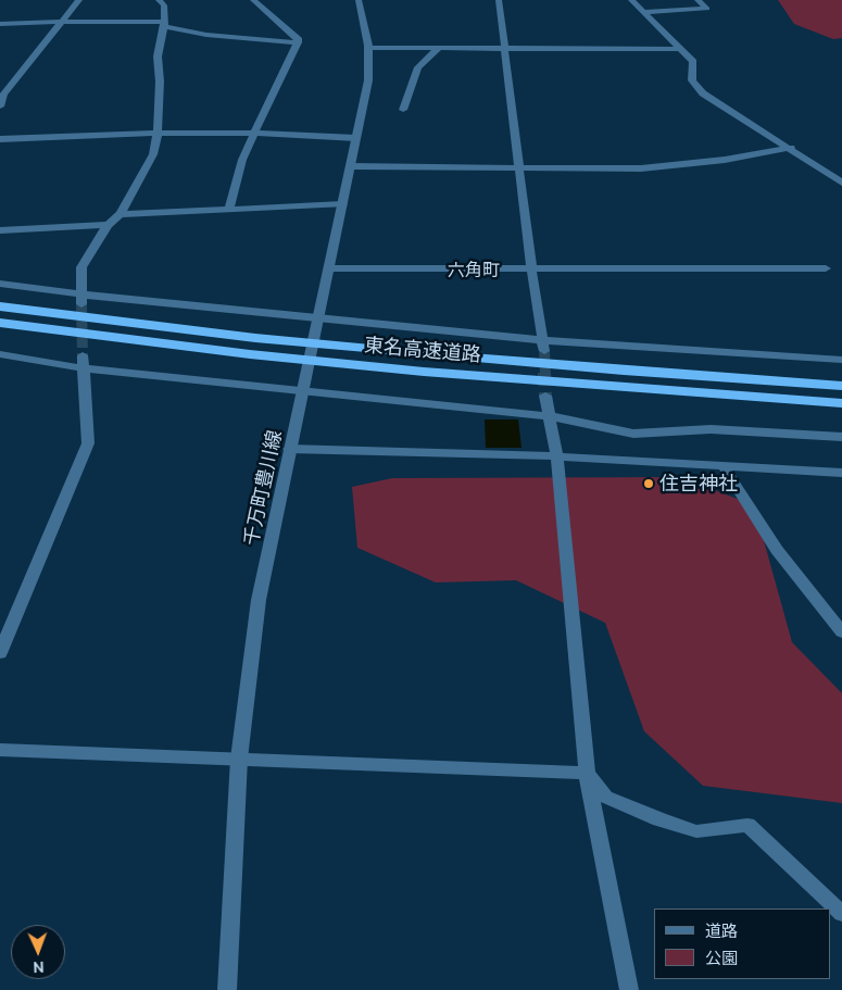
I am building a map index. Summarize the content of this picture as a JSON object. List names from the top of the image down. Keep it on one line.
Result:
{"streets":{"highway":["東名高速道路"],"street":["千万町豊川線"]},"districts":["六角町"],"places":["住吉神社"],"legend":["道路","公園"],"north":"bottom"}
